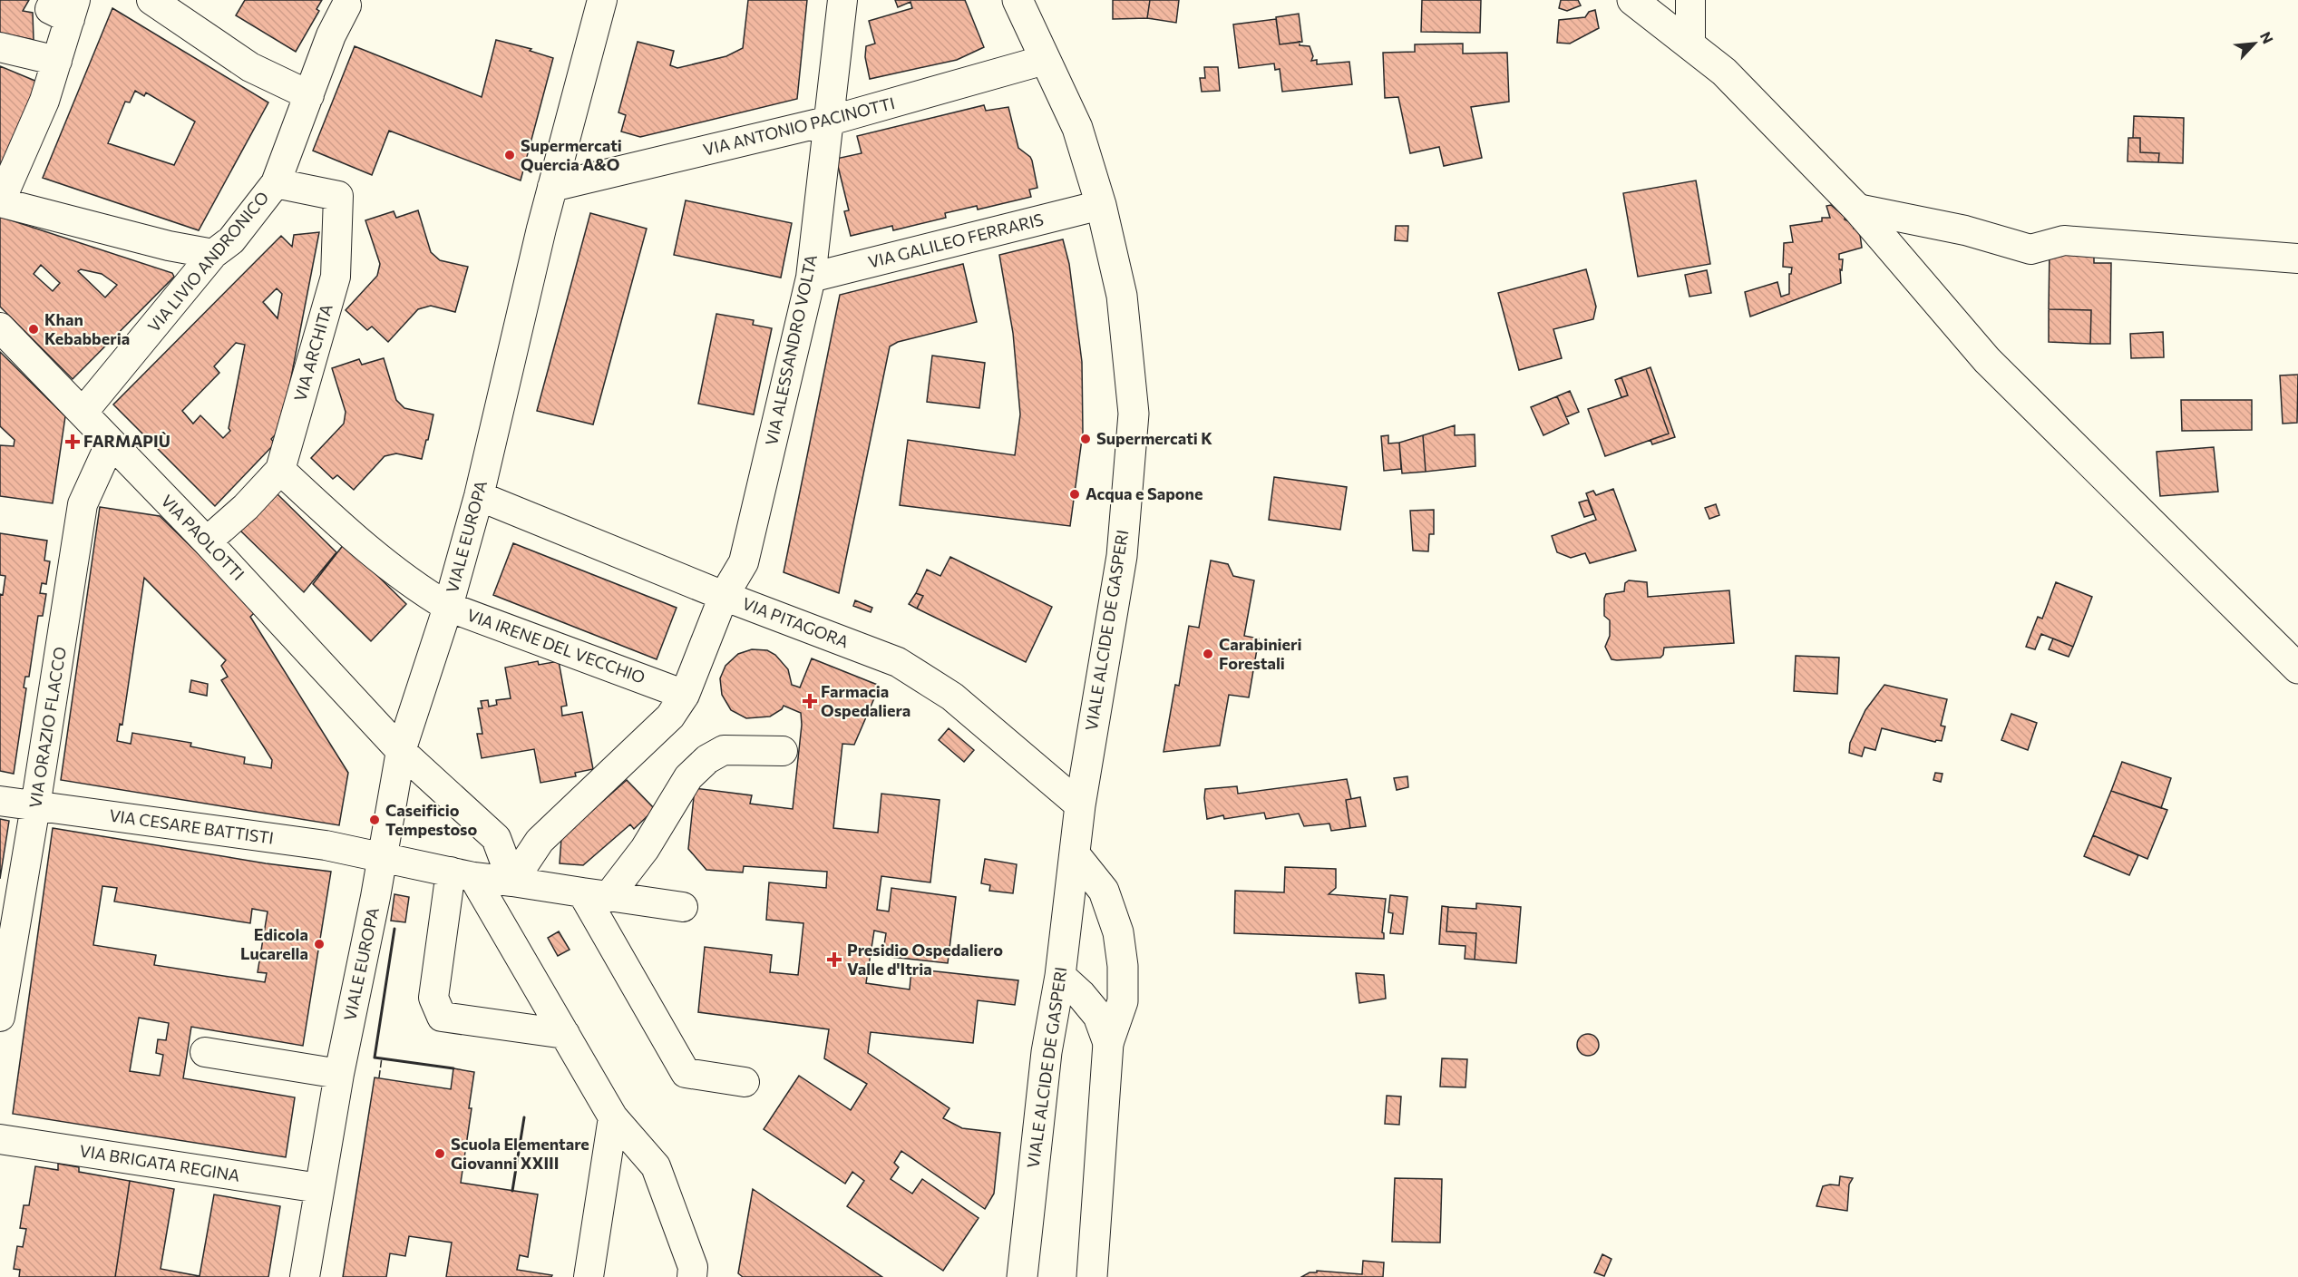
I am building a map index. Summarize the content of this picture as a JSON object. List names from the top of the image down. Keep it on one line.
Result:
{"streets":{"main road":["VIALE ALCIDE DE GASPERI"],"street":["VIA ANTONIO PACINOTTI","VIA GALILEO FERRARIS","VIA LIVIO ANDRONICO","VIA ALESSANDRO VOLTA","VIA ARCHITA","VIALE EUROPA","VIA PAOLOTTI","VIA PITAGORA","VIA IRENE DEL VECCHIO","VIA ORAZIO FLACCO","VIA CESARE BATTISTI","VIA BRIGATA REGINA"]},"crossings":[["VIA ANTONIO PACINOTTI","VIA ALESSANDRO VOLTA"],["VIA ANTONIO PACINOTTI","VIALE EUROPA"],["VIA ANTONIO PACINOTTI","VIALE ALCIDE DE GASPERI"],["VIA GALILEO FERRARIS","VIA ALESSANDRO VOLTA"],["VIA GALILEO FERRARIS","VIALE ALCIDE DE GASPERI"],["VIA LIVIO ANDRONICO","VIA ARCHITA"],["VIA LIVIO ANDRONICO","VIA PAOLOTTI"],["VIA ALESSANDRO VOLTA","VIA PITAGORA"],["VIA ARCHITA","VIA PAOLOTTI"],["VIA ARCHITA","VIA IRENE DEL VECCHIO"],["VIALE EUROPA","VIA PAOLOTTI"],["VIALE EUROPA","VIA PITAGORA"],["VIALE EUROPA","VIA IRENE DEL VECCHIO"],["VIALE EUROPA","VIA CESARE BATTISTI"],["VIALE EUROPA","VIA BRIGATA REGINA"],["VIA PAOLOTTI","VIA ORAZIO FLACCO"],["VIA PITAGORA","VIALE ALCIDE DE GASPERI"],["VIA ORAZIO FLACCO","VIA CESARE BATTISTI"]],"places":{"other":["Supermercati Quercia A&O","Khan Kebabberia","Supermercati K","Acqua e Sapone","Carabinieri Forestali","Caseificio Tempestoso","Edicola Lucarella","Scuola Elementare Giovanni XXIII"],"health":["FARMAPIÙ","Farmacia Ospedaliera","Presidio Ospedaliero Valle d'Itria"]},"north":"top right"}
